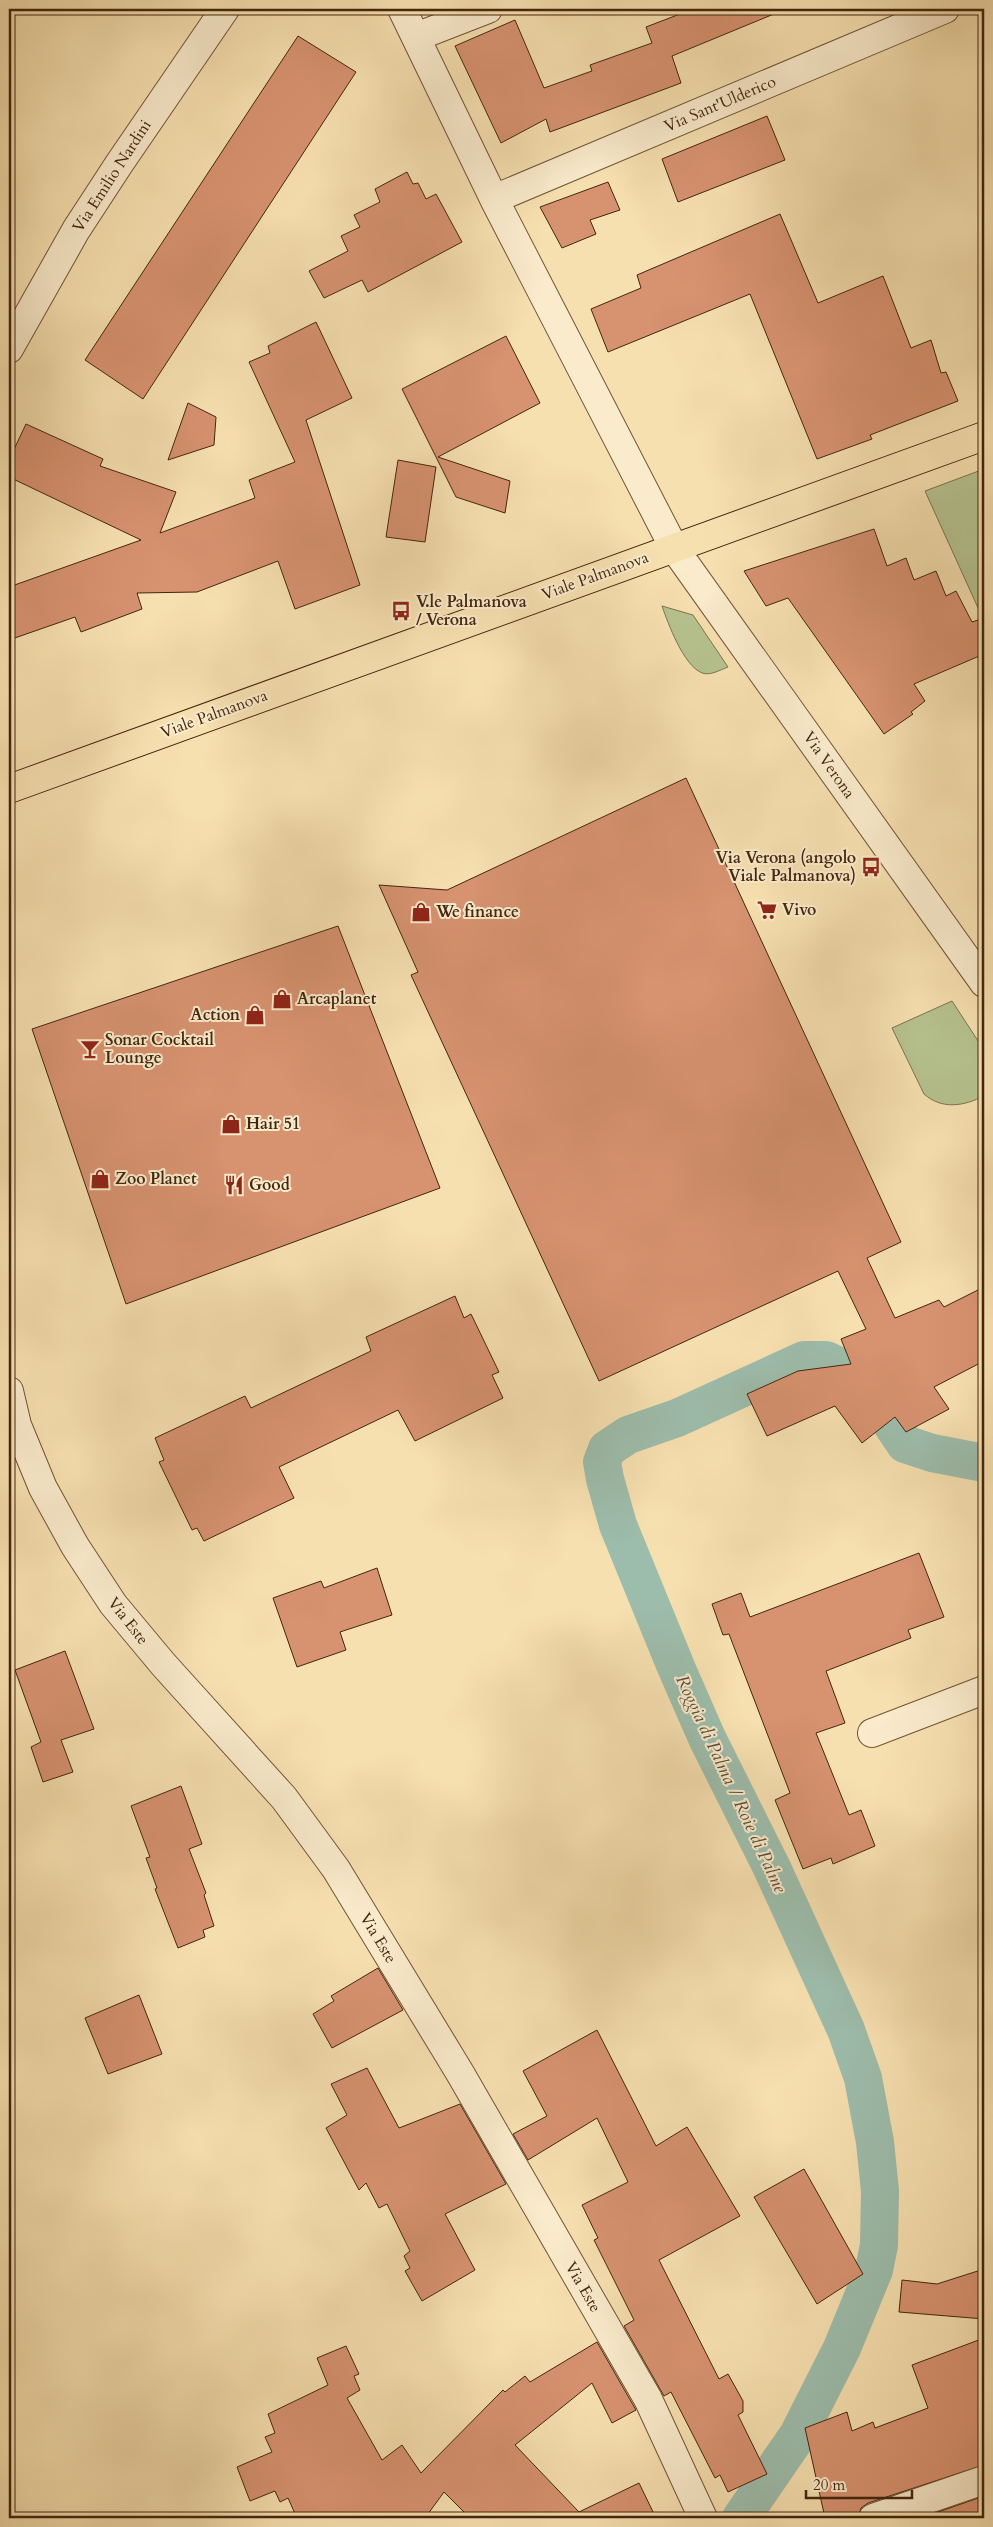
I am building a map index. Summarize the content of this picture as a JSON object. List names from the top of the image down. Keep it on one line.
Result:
{"streets":{"main road":["Viale Palmanova"],"street":["Via Sant'Ulderico","Via Emilio Nardini","Via Verona","Via Este"]},"crossings":[["Viale Palmanova","Via Verona"]],"water":["Roggia di Palma / Roie di Palme"],"places":{"bus stop":["V.le Palmanova / Verona","Via Verona (angolo Viale Palmanova)"],"supermarket":["Vivo"],"shop":["We finance","Arcaplanet","Action","Hair 51","Zoo Planet"],"bar":["Sonar Cocktail Lounge"],"restaurant":["Good"]},"scale_bar":"20 m"}
